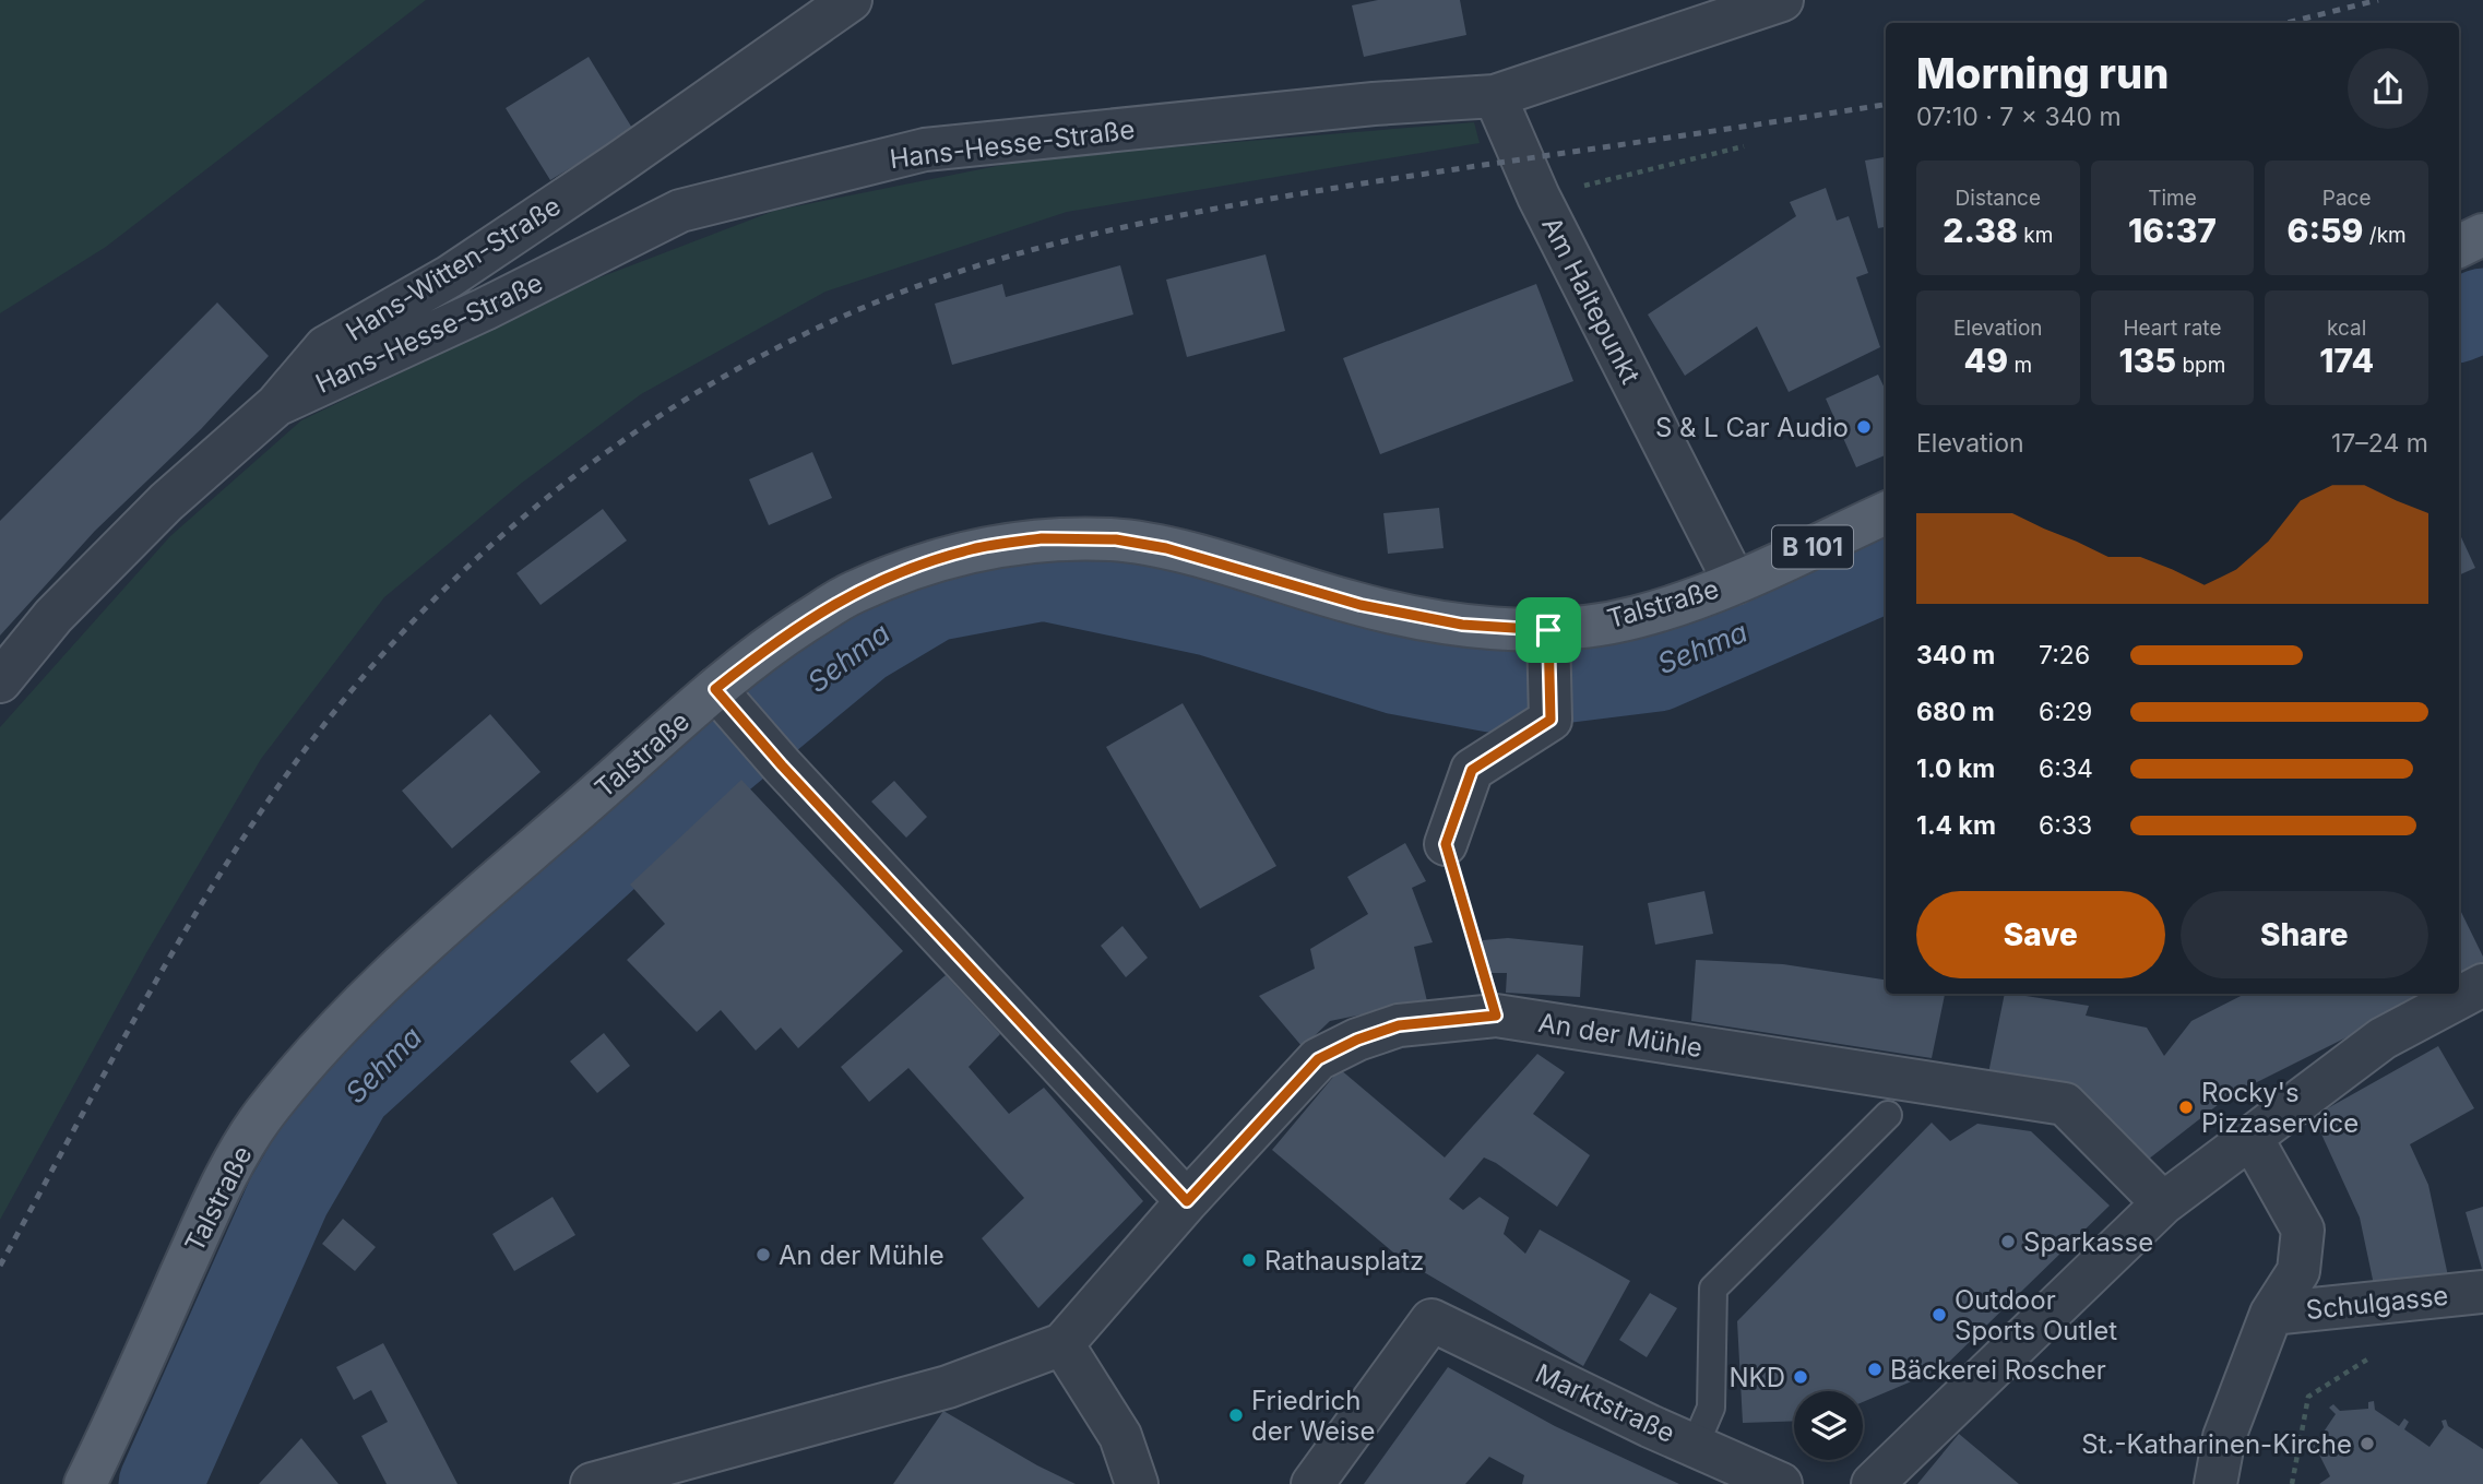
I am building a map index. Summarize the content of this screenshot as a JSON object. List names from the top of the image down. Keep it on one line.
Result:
{"streets":{"main road":["B 101","Talstraße"],"street":["Hans-Hesse-Straße","Hans-Witten-Straße","Am Haltepunkt","An der Mühle","Schulgasse","Marktstraße"]},"crossings":[["Hans-Hesse-Straße","Hans-Witten-Straße"],["Hans-Hesse-Straße","Am Haltepunkt"],["Am Haltepunkt","Talstraße"]],"water":["Sehma"],"places":["S & L Car Audio","Rocky's Pizzaservice","Sparkasse","An der Mühle","Rathausplatz","Outdoor Sports Outlet","Bäckerei Roscher","NKD","Friedrich der Weise","St.-Katharinen-Kirche"],"page":{"heading":["Morning run","07:10 · 7 × 340 m"],"stats":[["Distance","2.38 km"],["Time","16:37"],["Pace","6:59 /km"],["Elevation","49 m"],["Heart rate","135 bpm"],["kcal","174"]],"chart":["Elevation","17–24 m"],"list":[{"name":"340 m","note":"7:26"},{"name":"680 m","note":"6:29"},{"name":"1.0 km","note":"6:34"},{"name":"1.4 km","note":"6:33"}],"buttons":["Save","Share"]}}
